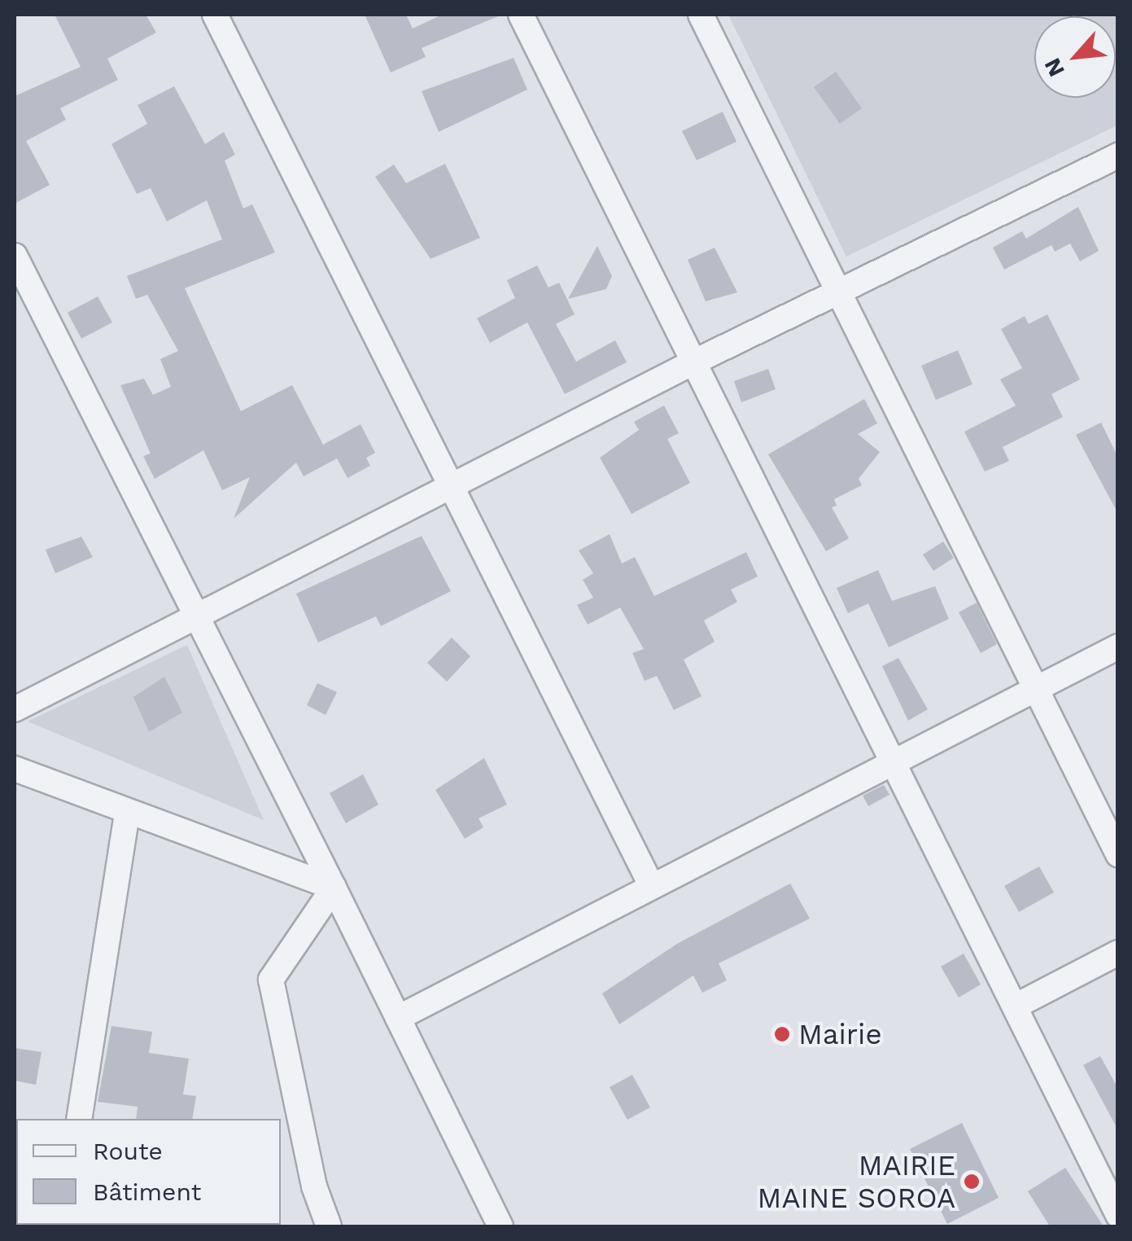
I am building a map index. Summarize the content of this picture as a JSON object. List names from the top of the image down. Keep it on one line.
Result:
{"places":["Mairie","MAIRIE MAINE SOROA"],"legend":["Route","Bâtiment"],"north":"bottom left"}
